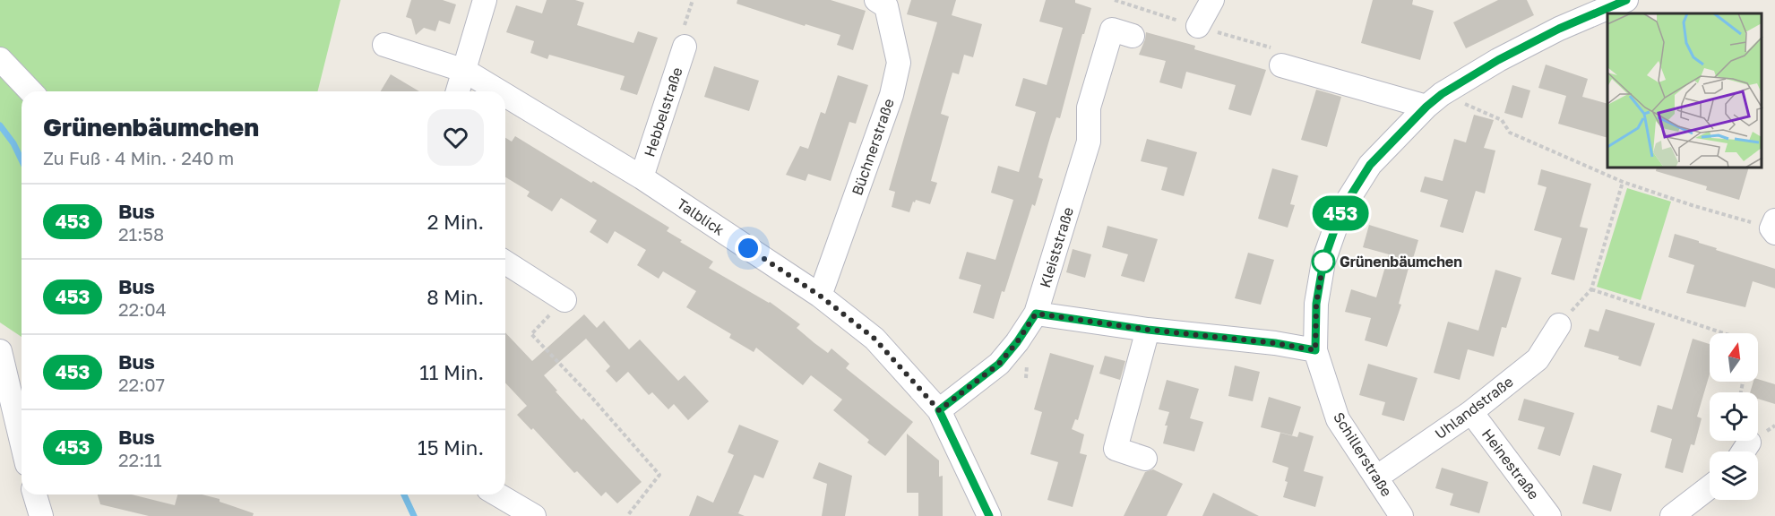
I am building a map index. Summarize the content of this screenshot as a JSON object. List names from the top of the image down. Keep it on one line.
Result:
{"streets":{"street":["Hebbelstraße","Büchnerstraße","Talblick","Kleiststraße","Uhlandstraße","Schillerstraße","Heinestraße"]},"crossings":[["Hebbelstraße","Talblick"],["Büchnerstraße","Talblick"],["Talblick","Kleiststraße"],["Uhlandstraße","Schillerstraße"],["Uhlandstraße","Heinestraße"]],"places":["Grünenbäumchen"],"lines":["bus line 453"],"north":"top","page":{"on_map":"453","heading":["Grünenbäumchen","Zu Fuß · 4 Min. · 240 m"],"list":[{"mark":"453","name":"Bus","note":"21:58","value":"2 Min."},{"mark":"453","name":"Bus","note":"22:04","value":"8 Min."},{"mark":"453","name":"Bus","note":"22:07","value":"11 Min."},{"mark":"453","name":"Bus","note":"22:11","value":"15 Min."}]}}
